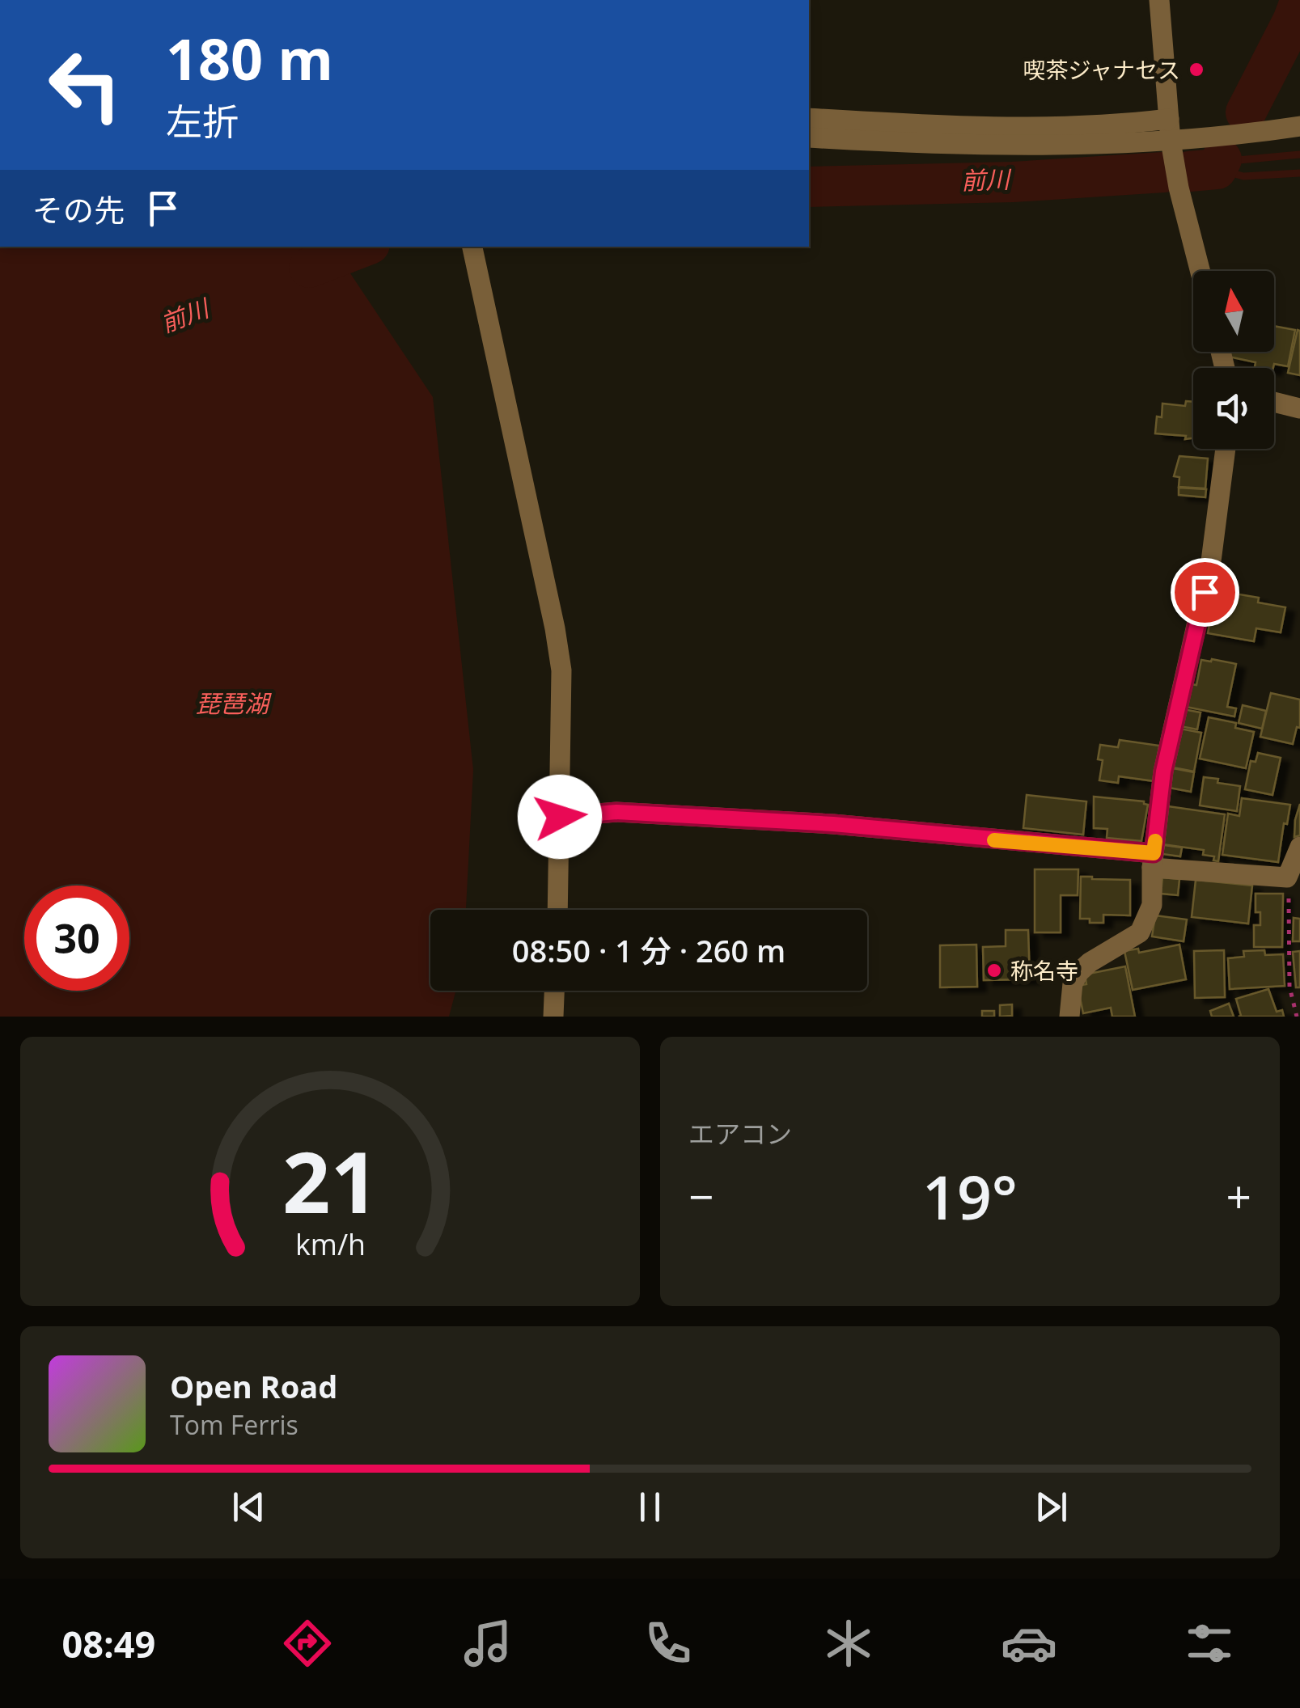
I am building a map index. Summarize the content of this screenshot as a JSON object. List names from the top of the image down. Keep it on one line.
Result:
{"water":["前川","琵琶湖"],"places":["喫茶ジャナセス","称名寺"],"north":"top","page":{"turn":["180 m","左折"],"then":"その先","limit":"30","trip":"08:50 · 1 分 · 260 m","tile":"エアコン","heat":["−","19°","+"],"song":["Open Road","Tom Ferris"],"tabs":"08:49","gauge":["21","km/h"]}}
